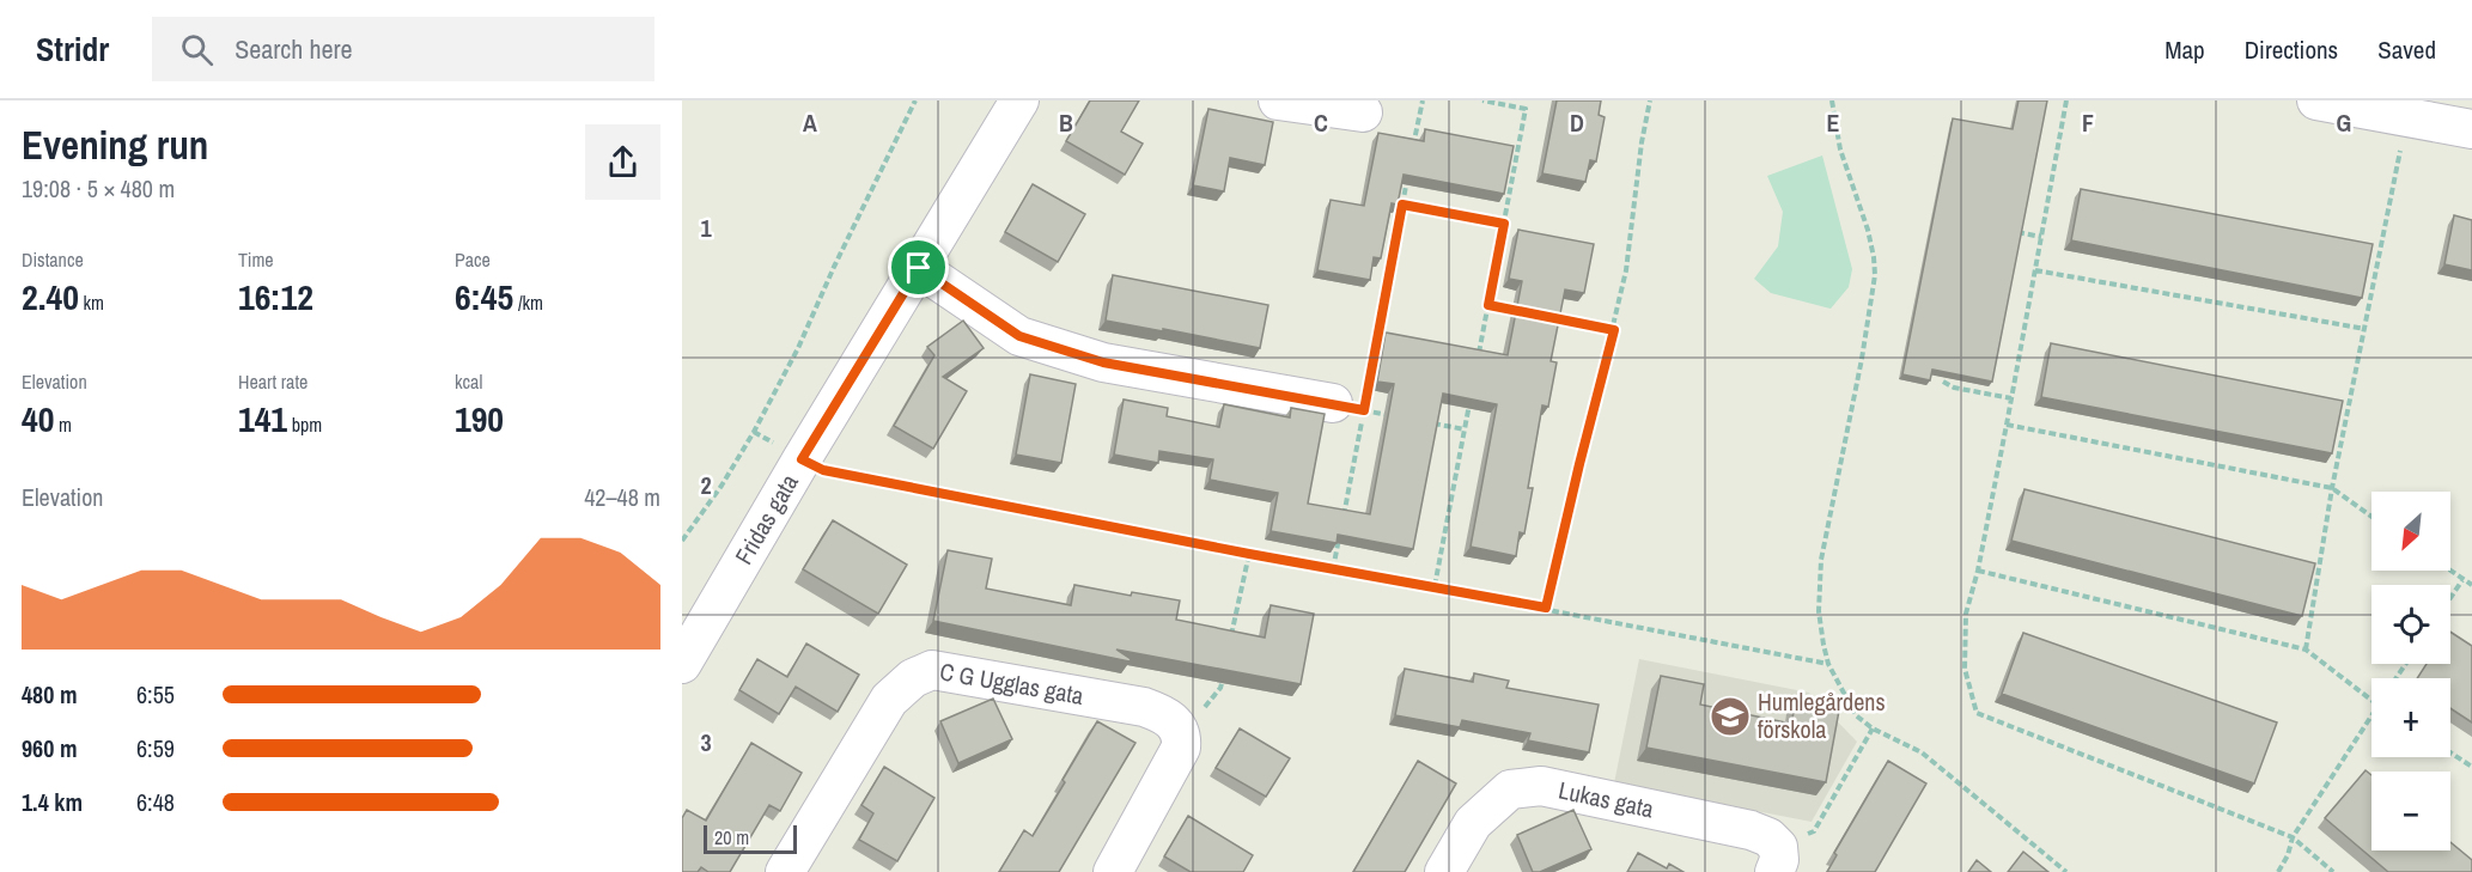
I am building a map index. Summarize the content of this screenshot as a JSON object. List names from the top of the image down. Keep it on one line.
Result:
{"streets":{"street":["Fridas gata","C G Ugglas gata","Lukas gata"]},"places":{"school or university":["Humlegårdens förskola"]},"scale_bar":"20 m","north":"bottom left","page":{"header":"Stridr","search":"Search here","nav":["Map","Directions","Saved"],"heading":["Evening run","19:08 · 5 × 480 m"],"stats":[["Distance","2.40 km"],["Time","16:12"],["Pace","6:45 /km"],["Elevation","40 m"],["Heart rate","141 bpm"],["kcal","190"]],"chart":["Elevation","42–48 m"],"map_buttons":["+","−"],"list":[{"name":"480 m","note":"6:55"},{"name":"960 m","note":"6:59"},{"name":"1.4 km","note":"6:48"}],"scale":"20 m"},"grid":{"columns":["A","B","C","D","E","F","G"],"rows":["1","2","3"]}}
